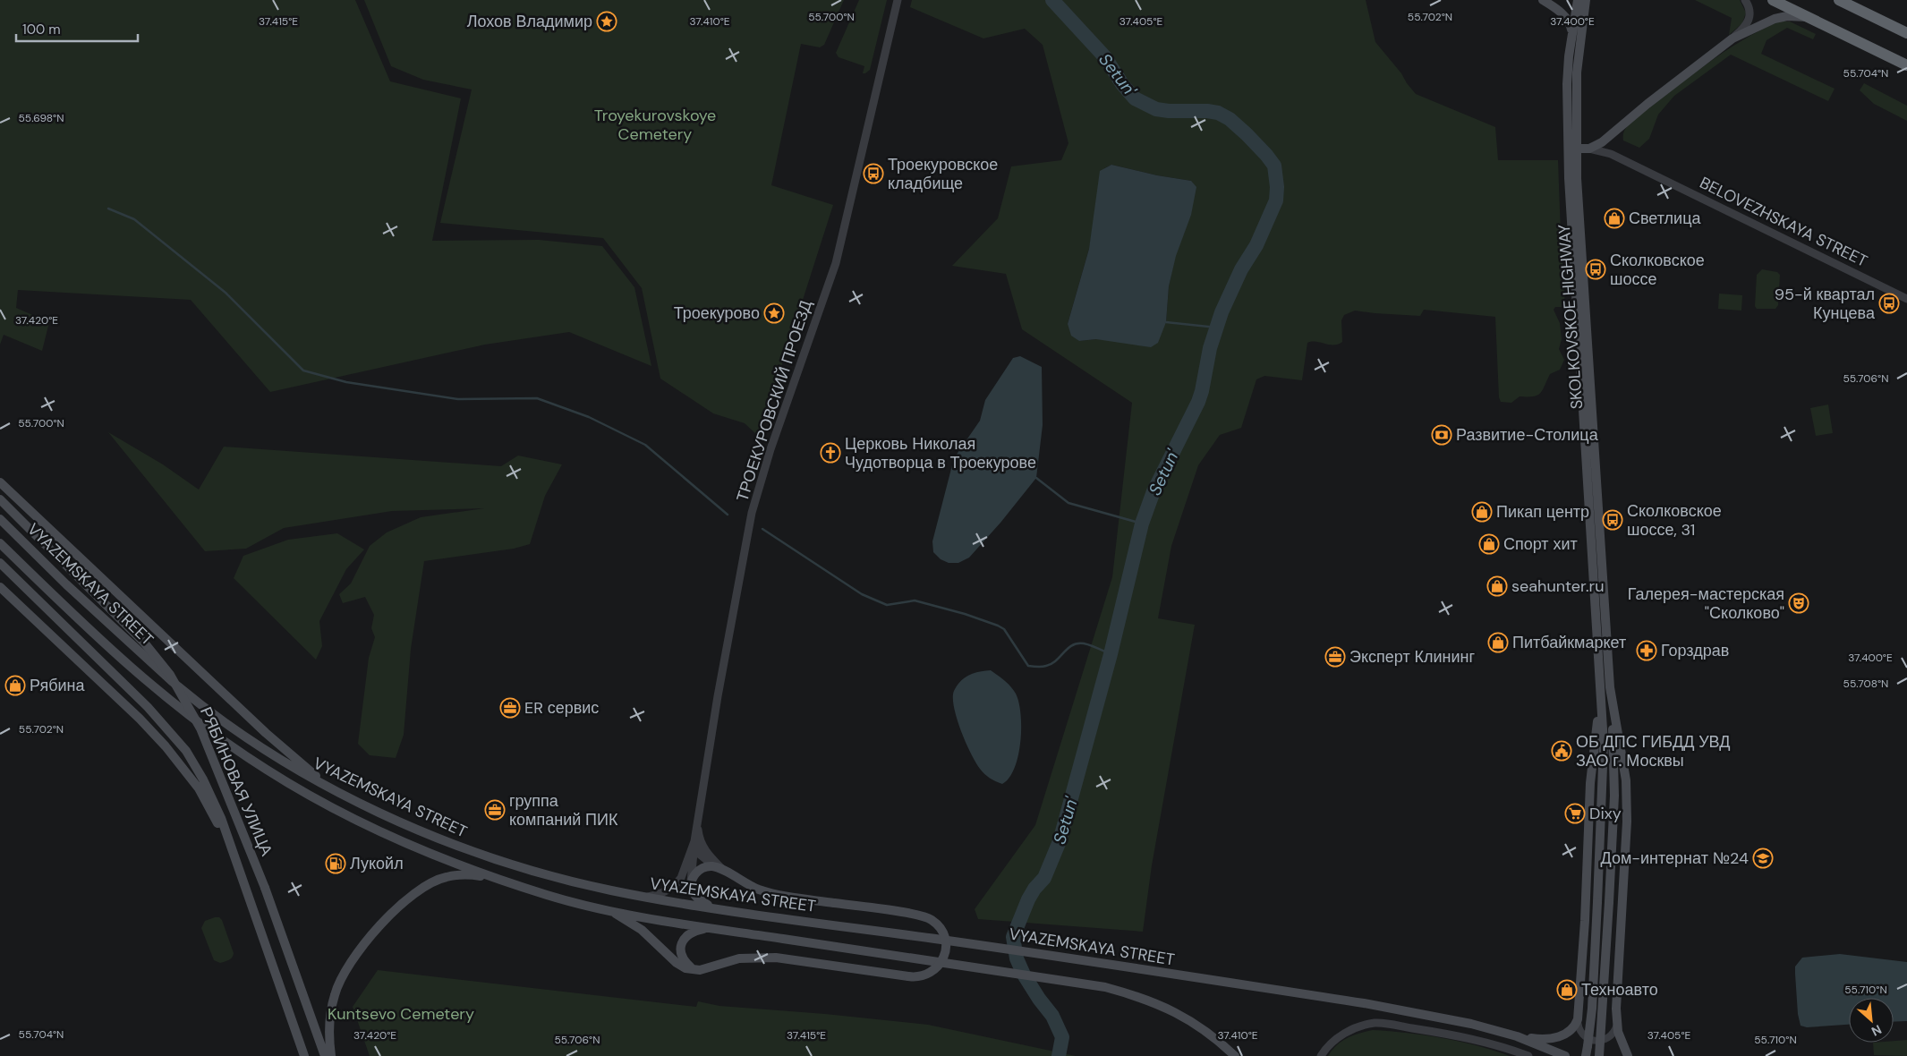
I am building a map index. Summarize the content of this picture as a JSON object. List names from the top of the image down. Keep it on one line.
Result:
{"streets":{"main road":["SKOLKOVSKOE HIGHWAY","VYAZEMSKAYA STREET","РЯБИНОВАЯ УЛИЦА"],"street":["ТРОЕКУРОВСКИЙ ПРОЕЗД"]},"water":["Setun'"],"parks":["Troyekurovskoye Cemetery","Kuntsevo Cemetery"],"places":{"place":["Лохов Владимир","Троекурово"],"bus stop":["Троекуровское кладбище","Сколковское шоссе","95-й квартал Кунцева","Сколковское шоссе, 31"],"shop":["Светлица","Пикап центр","Спорт хит","seahunter.ru","Питбайкмаркет","Рябина","Техноавто"],"bank":["Развитие-Столица"],"church":["Церковь Николая Чудотворца в Троекурове"],"theatre":["Галерея-мастерская \"Сколково\""],"pharmacy":["Горздрав"],"office":["Эксперт Клининг","ER сервис","группа компаний ПИК"],"public building":["ОБ ДПС ГИБДД УВД ЗАО г. Москвы"],"supermarket":["Dixy"],"school or university":["Дом-интернат №24"],"fuel station":["Лукойл"]},"scale_bar":"100 m","north":"bottom right","coordinates":["55.700°N","55.702°N","37.415°E","37.410°E","37.405°E","37.400°E","55.704°N","55.698°N","37.420°E","55.706°N","55.708°N","55.710°N"]}
